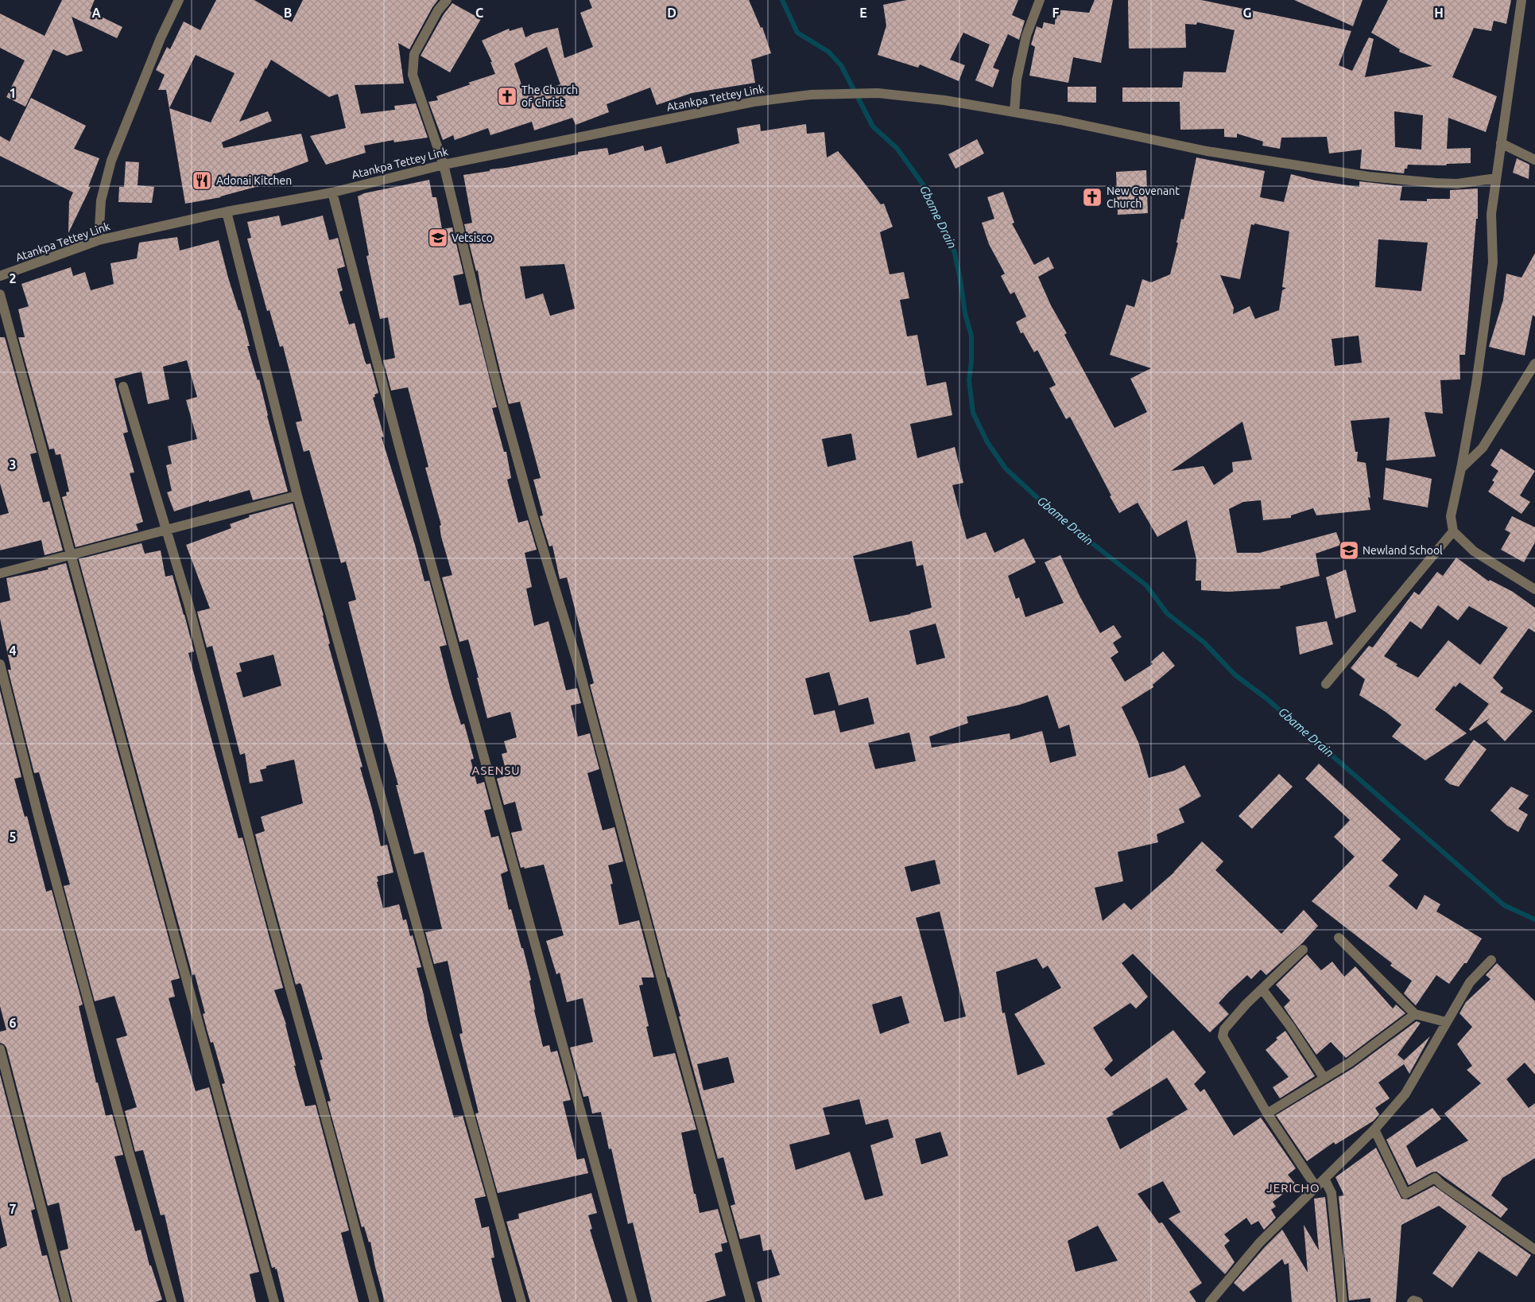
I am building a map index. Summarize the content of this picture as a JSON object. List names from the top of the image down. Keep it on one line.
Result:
{"streets":{"street":["Atankpa Tettey Link"]},"districts":["ASENSU","JERICHO"],"water":["Gbame Drain"],"places":{"church":["The Church of Christ","New Covenant Church"],"restaurant":["Adonai Kitchen"],"school or university":["Vetsisco","Newland School"]},"grid":{"columns":["A","B","C","D","E","F","G","H"],"rows":["1","2","3","4","5","6","7"]}}
